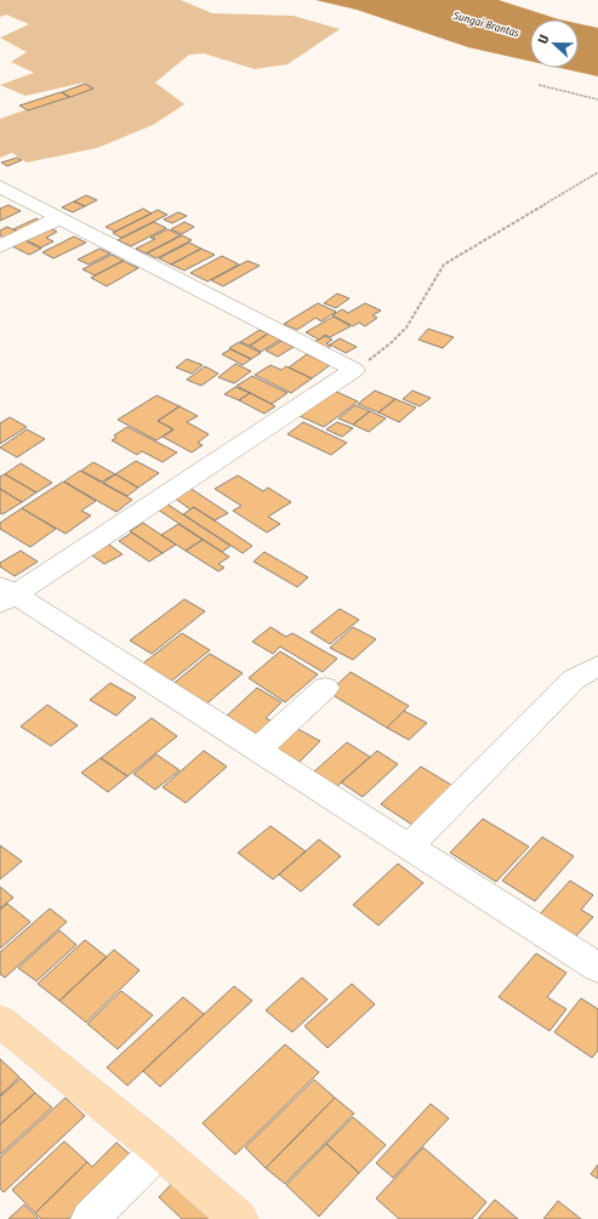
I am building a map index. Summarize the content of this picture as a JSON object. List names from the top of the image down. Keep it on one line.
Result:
{"water":["Sungai Brantas"],"north":"left"}
